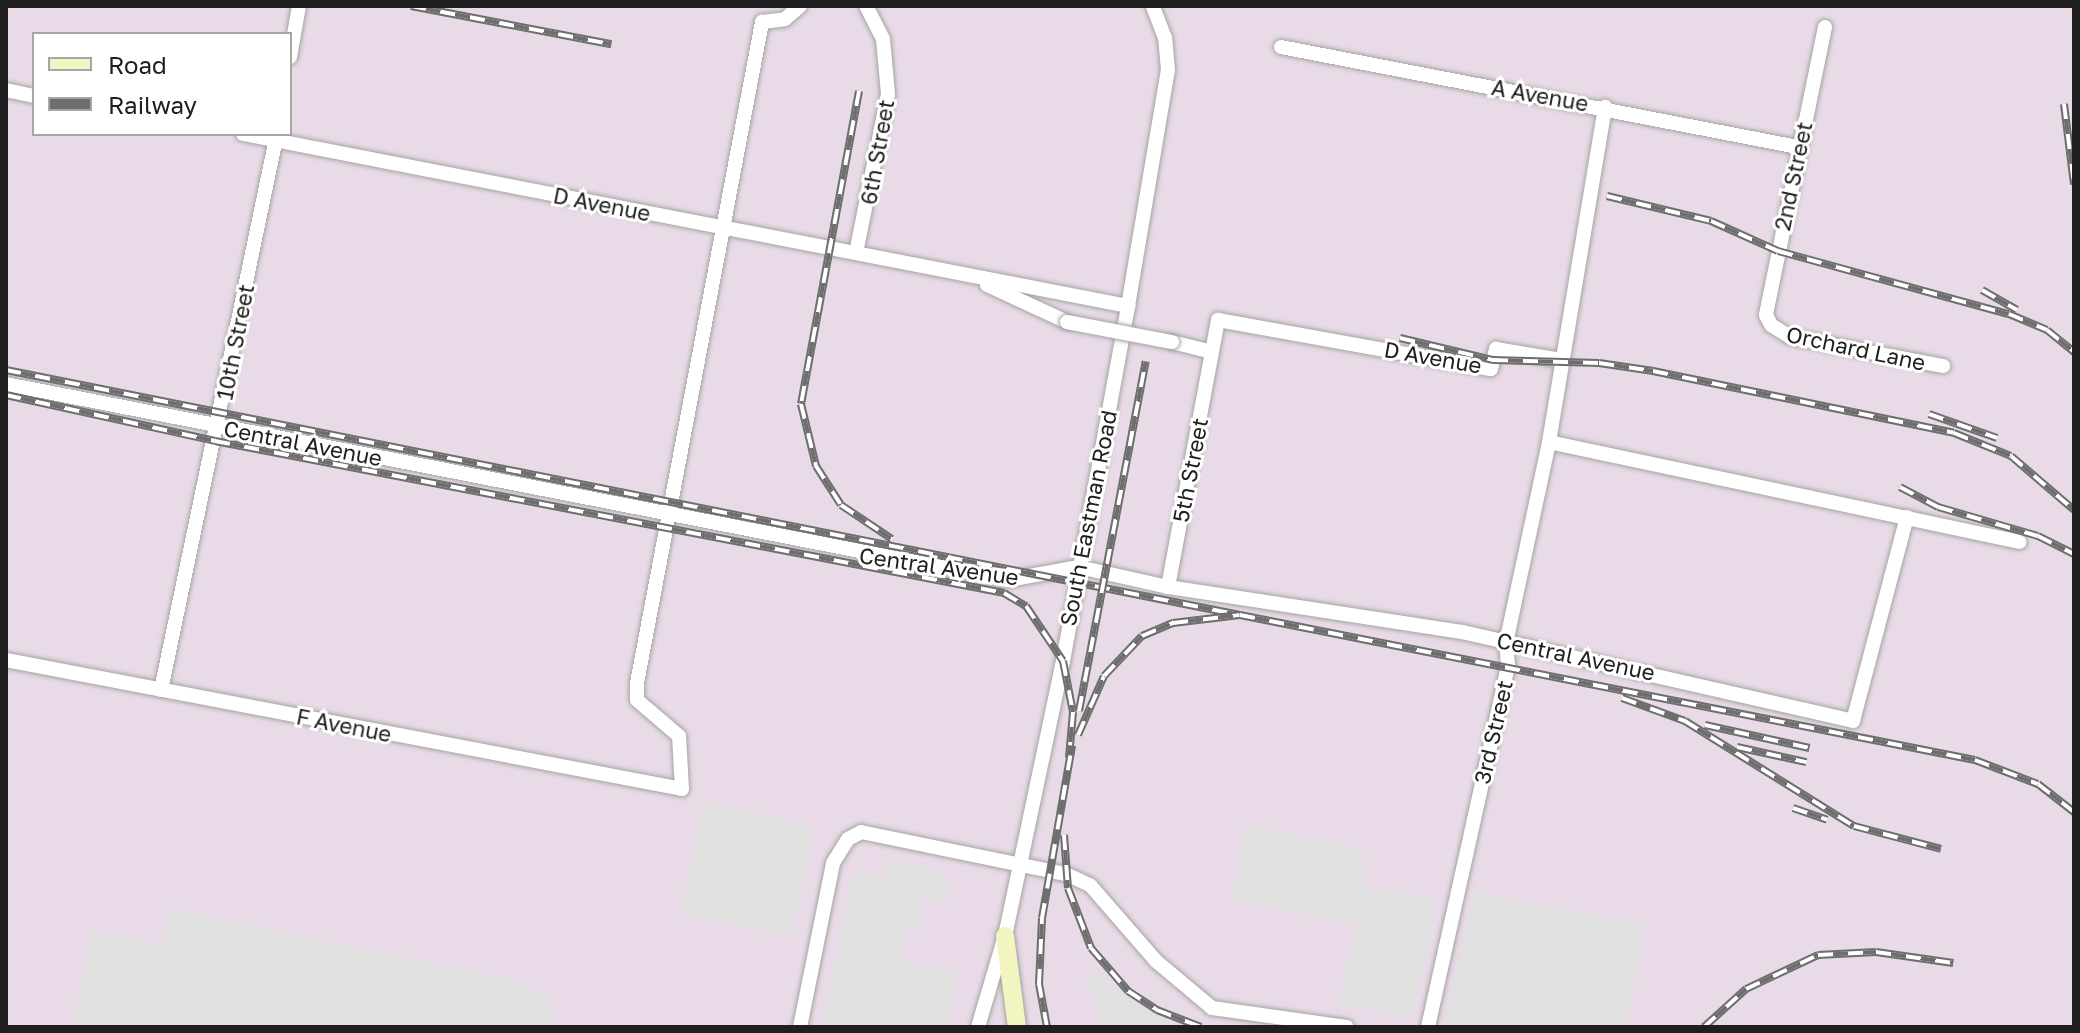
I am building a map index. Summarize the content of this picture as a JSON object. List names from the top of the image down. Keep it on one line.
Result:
{"streets":{"street":["A Avenue","6th Street","2nd Street","D Avenue","10th Street","Orchard Lane","Central Avenue","5th Street","South Eastman Road","F Avenue","3rd Street"]},"crossings":[["A Avenue","2nd Street"],["6th Street","D Avenue"],["2nd Street","Orchard Lane"],["D Avenue","10th Street"],["D Avenue","5th Street"],["D Avenue","South Eastman Road"],["10th Street","Central Avenue"],["10th Street","F Avenue"],["Central Avenue","5th Street"],["Central Avenue","South Eastman Road"],["Central Avenue","F Avenue"],["Central Avenue","3rd Street"]],"legend":["Road","Railway"]}
